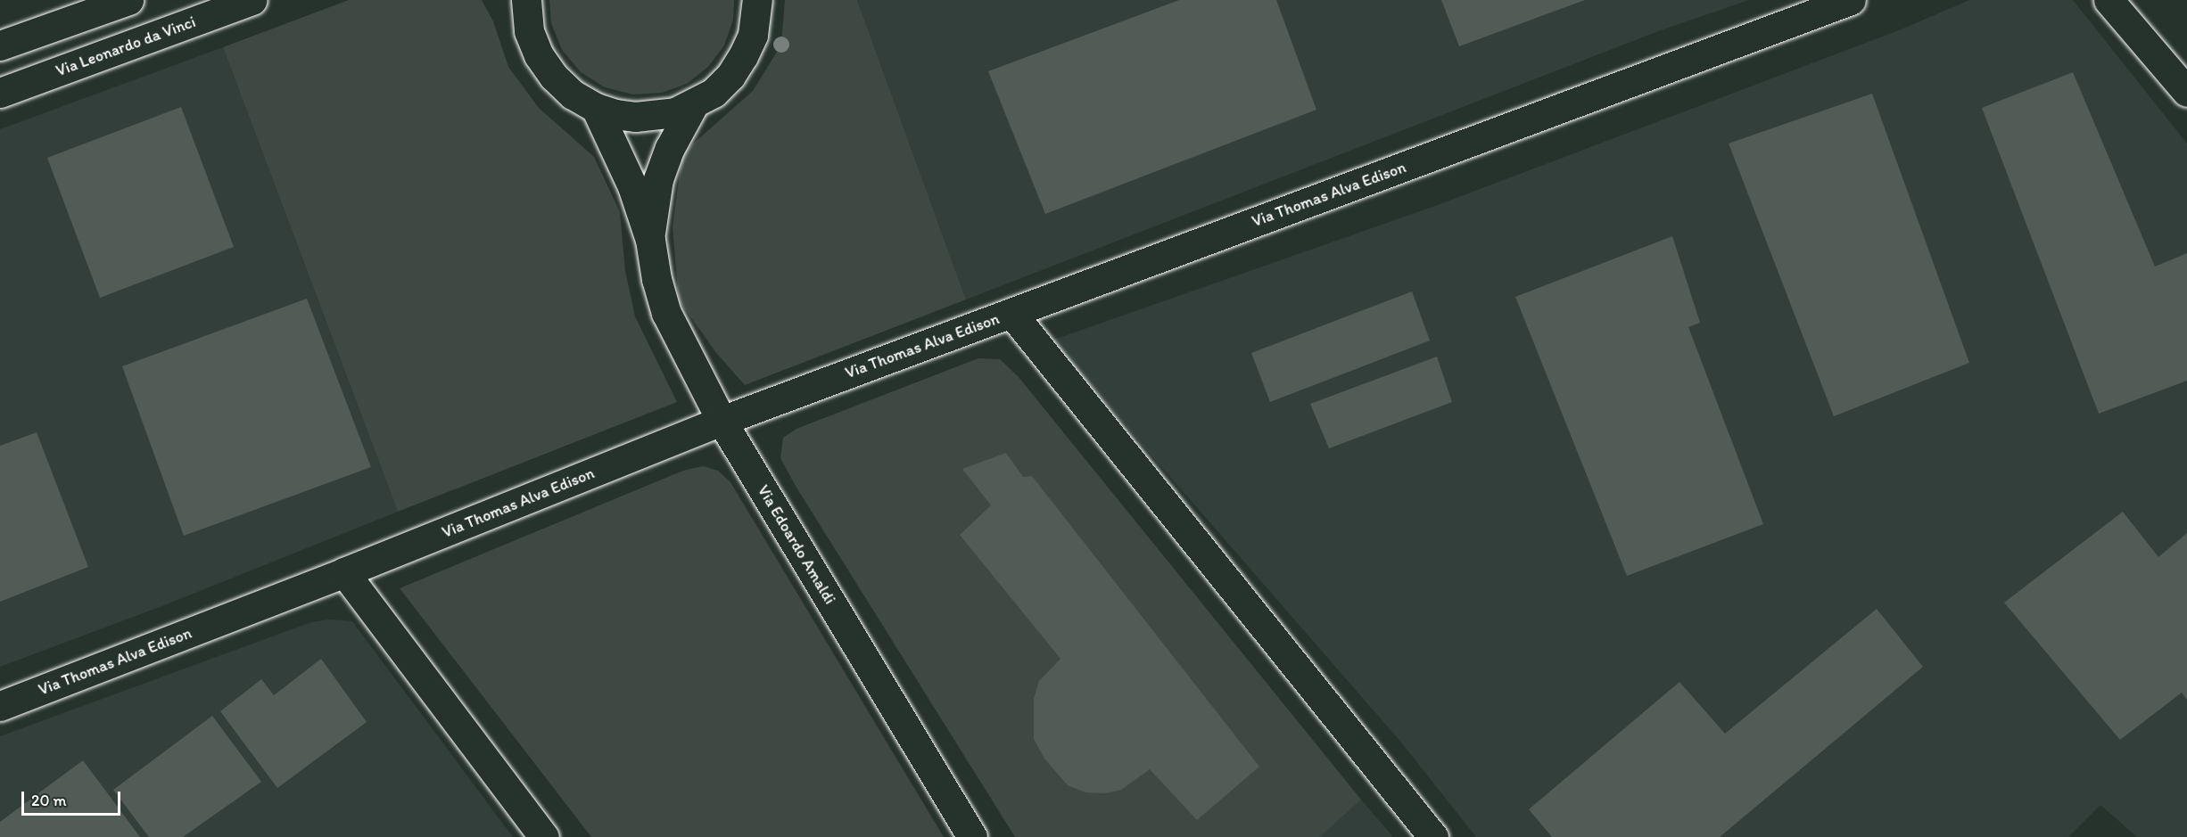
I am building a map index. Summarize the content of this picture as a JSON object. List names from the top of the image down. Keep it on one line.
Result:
{"streets":{"street":["Via Leonardo da Vinci","Via Thomas Alva Edison","Via Edoardo Amaldi"]},"crossings":[["Via Thomas Alva Edison","Via Edoardo Amaldi"]],"scale_bar":"20 m"}
